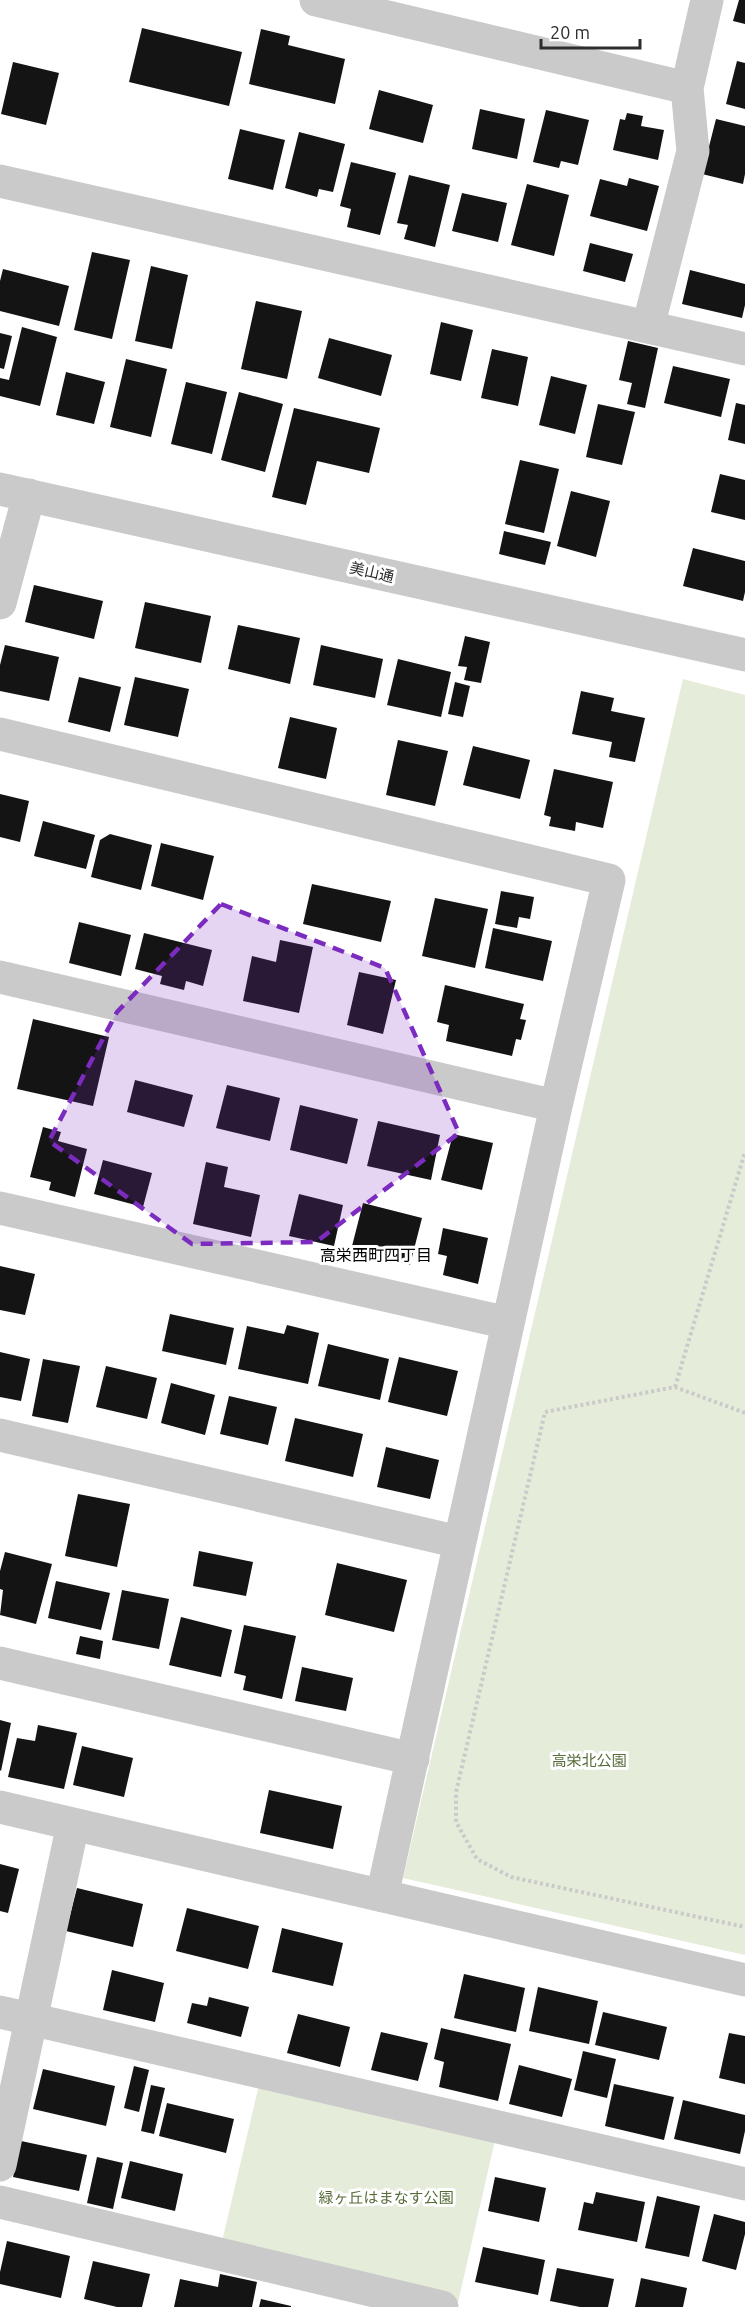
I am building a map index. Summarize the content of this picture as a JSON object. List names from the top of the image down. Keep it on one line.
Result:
{"streets":{"street":["美山通"]},"districts":["高栄西町四丁目"],"parks":["高栄北公園","緑ヶ丘はまなす公園"],"scale_bar":"20 m"}
